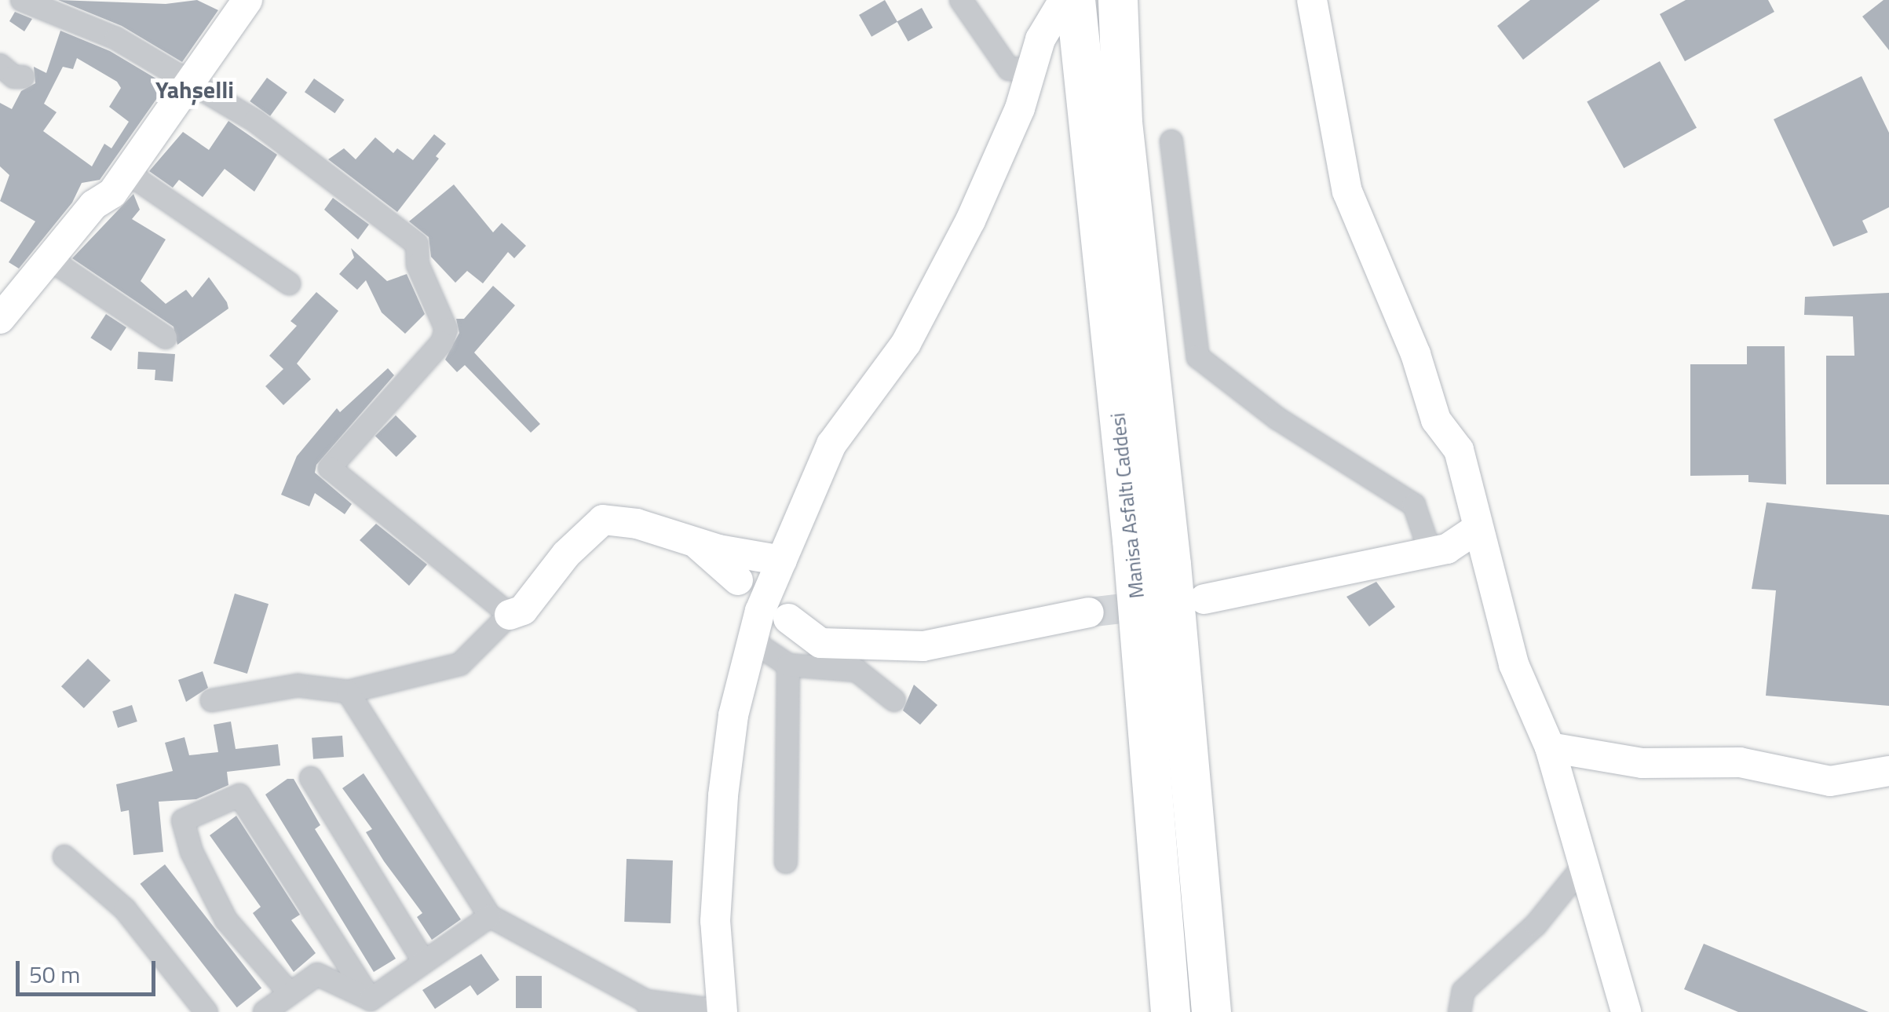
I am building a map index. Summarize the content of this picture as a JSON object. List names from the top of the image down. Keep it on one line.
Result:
{"streets":{"highway":["Manisa Asfaltı Caddesi"]},"districts":["Yahşelli"],"scale_bar":"50 m"}
